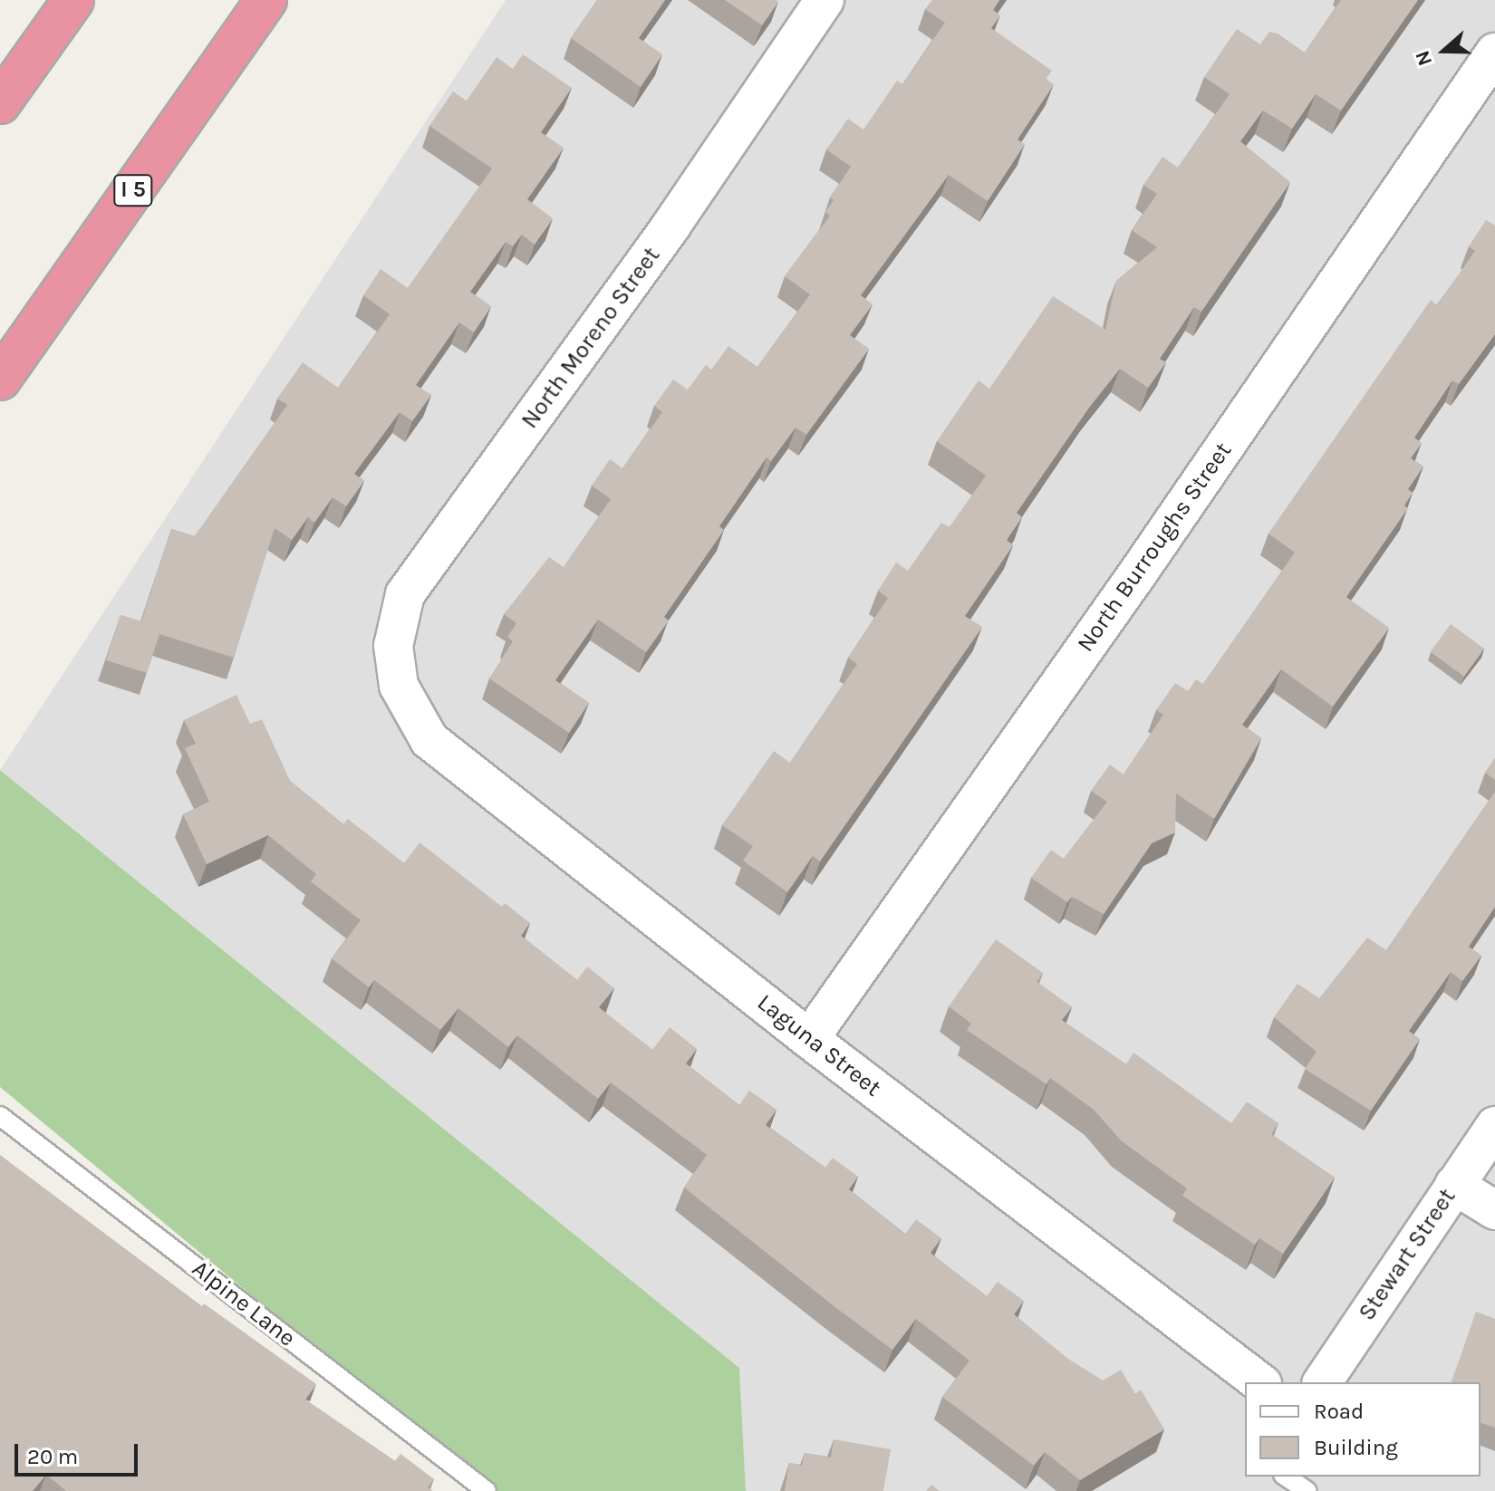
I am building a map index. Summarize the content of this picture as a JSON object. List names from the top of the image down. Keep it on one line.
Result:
{"streets":{"highway":["I 5"],"street":["North Moreno Street","North Burroughs Street","Laguna Street","Stewart Street"],"lane":["Alpine Lane"]},"crossings":[["North Moreno Street","Laguna Street"],["North Burroughs Street","Laguna Street"]],"legend":["Road","Building"],"scale_bar":"20 m","north":"left"}
